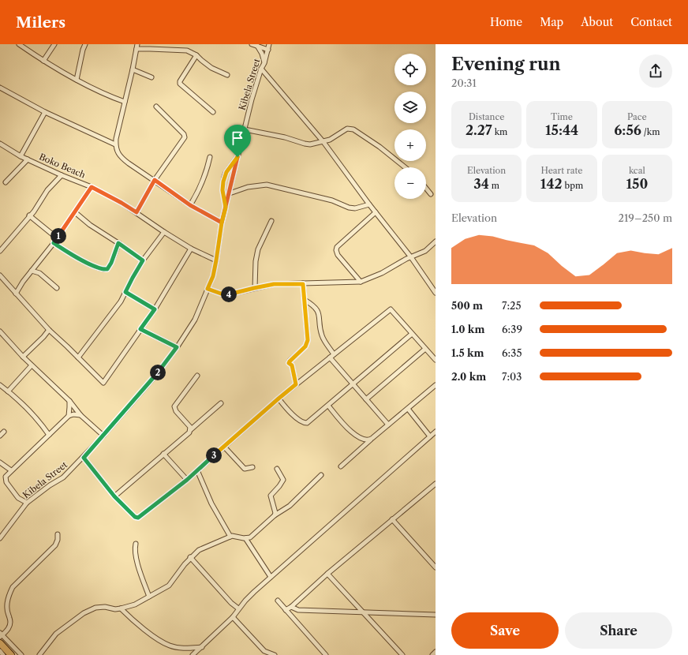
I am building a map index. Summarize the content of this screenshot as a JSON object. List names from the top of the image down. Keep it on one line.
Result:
{"streets":{"street":["Kibela Street","Boko Beach"]},"crossings":[["Kibela Street","Boko Beach"]],"page":{"header":"Milers","nav":["Home","Map","About","Contact"],"heading":["Evening run","20:31"],"map_buttons":["+","−"],"stats":[["Distance","2.27 km"],["Time","15:44"],["Pace","6:56 /km"],["Elevation","34 m"],["Heart rate","142 bpm"],["kcal","150"]],"chart":["Elevation","219–250 m"],"pins":["1","4","2","3"],"list":[{"name":"500 m","note":"7:25"},{"name":"1.0 km","note":"6:39"},{"name":"1.5 km","note":"6:35"},{"name":"2.0 km","note":"7:03"}],"buttons":["Save","Share"]}}
